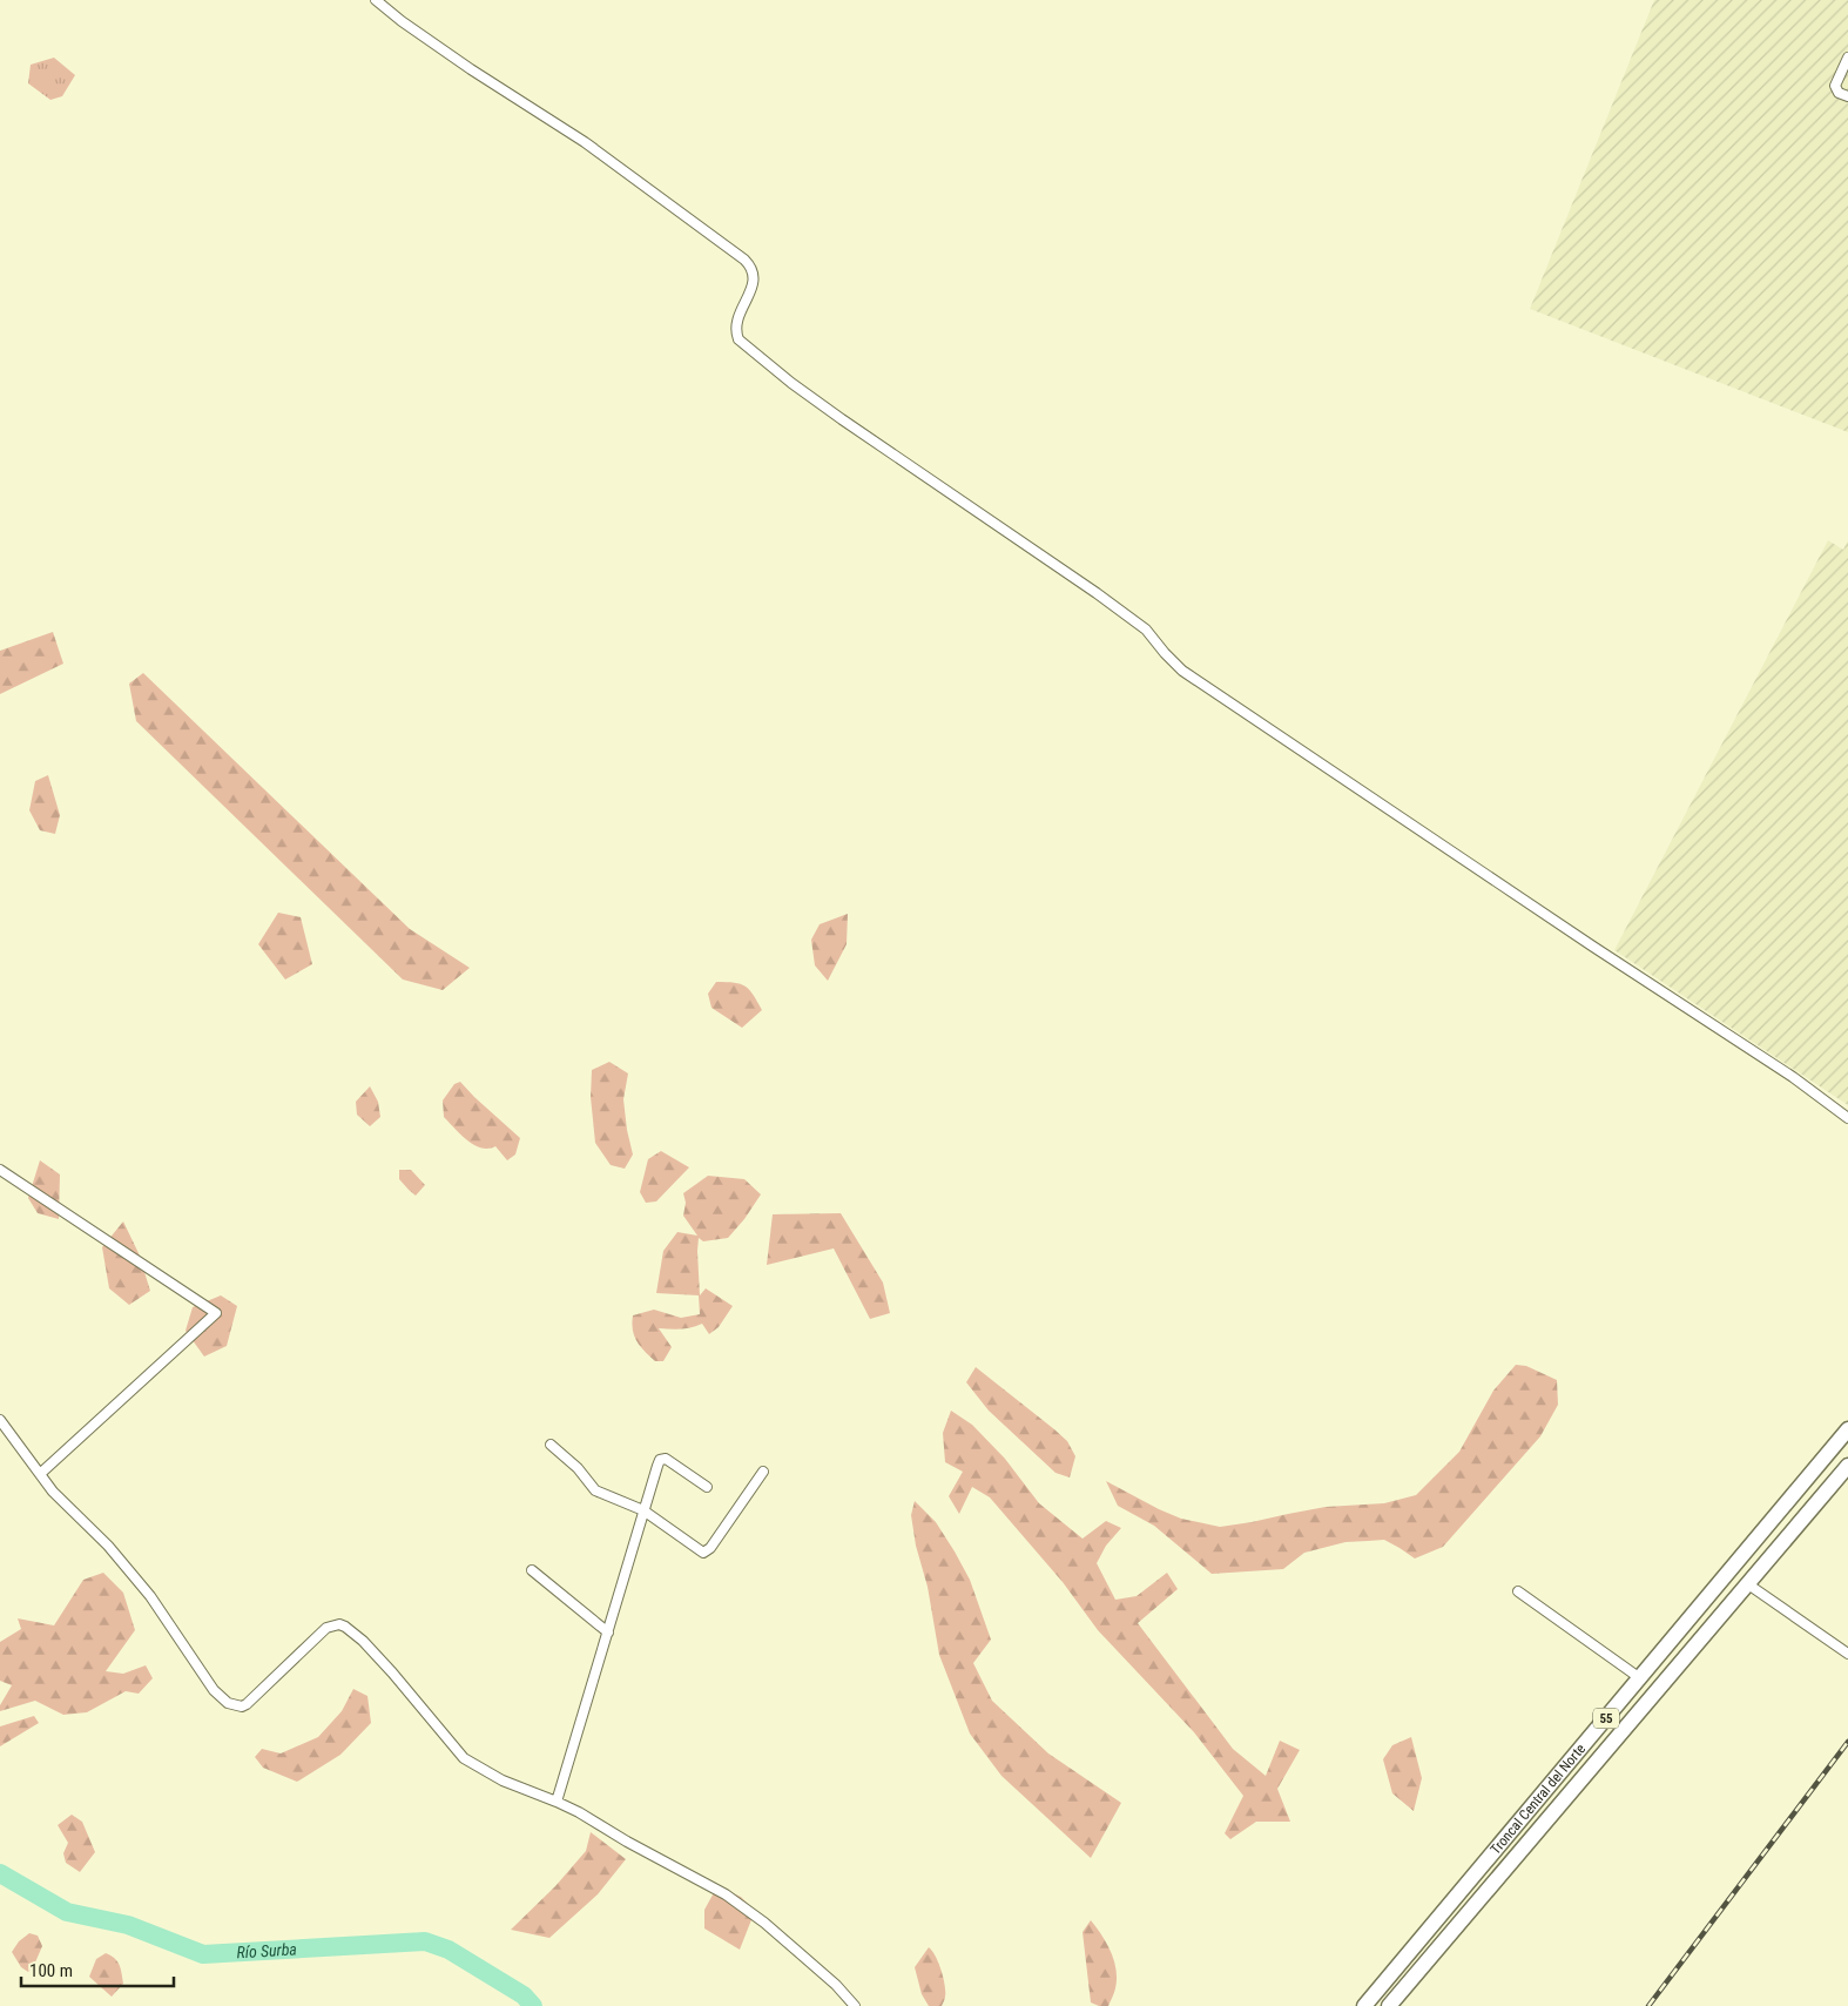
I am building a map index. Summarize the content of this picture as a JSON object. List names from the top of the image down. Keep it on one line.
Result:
{"streets":{"highway":["55","Troncal Central del Norte"]},"water":["Río Surba"],"scale_bar":"100 m"}
